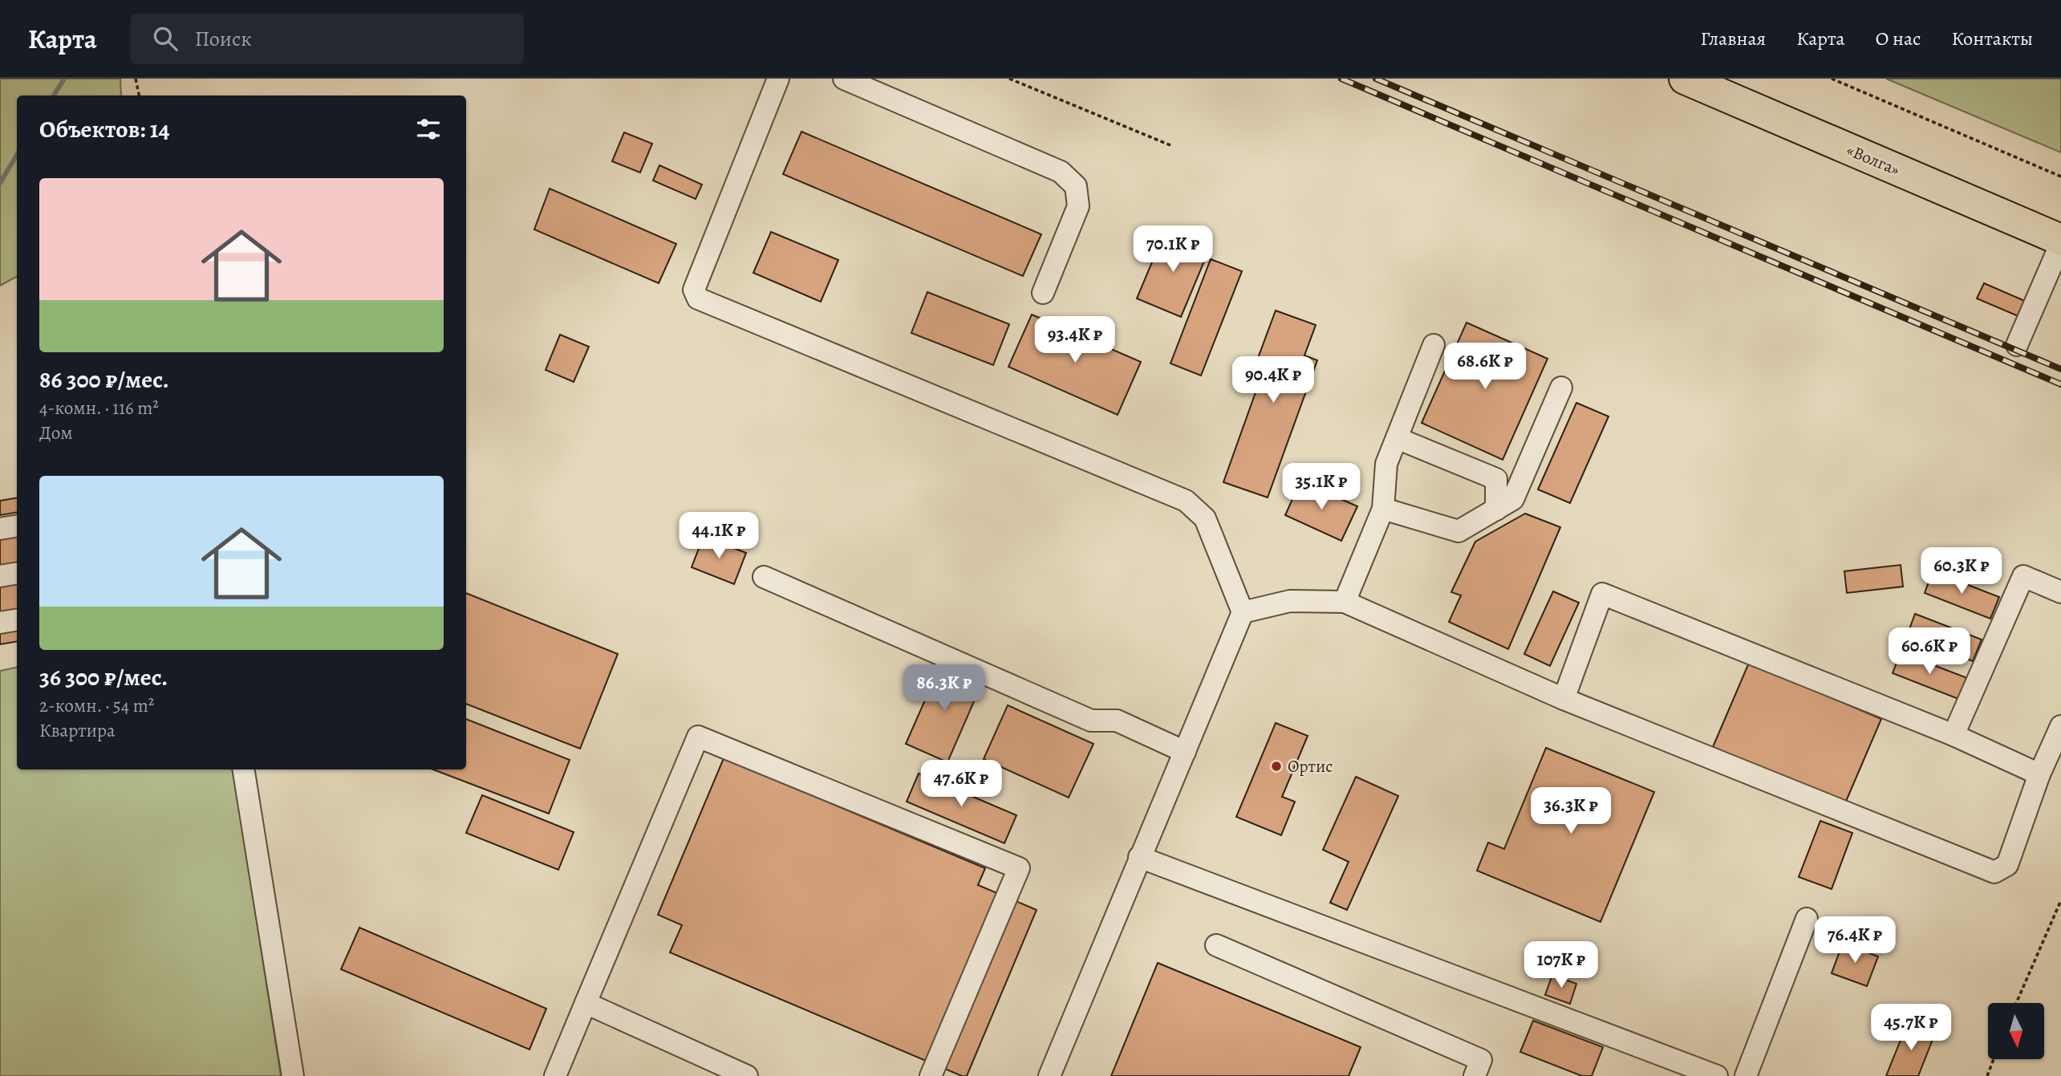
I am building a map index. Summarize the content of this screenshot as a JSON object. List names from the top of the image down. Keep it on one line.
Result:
{"streets":{"highway":["«Волга»"]},"places":["Ортис"],"north":"bottom","page":{"header":"Карта","search":"Поиск","nav":["Главная","Карта","О нас","Контакты"],"heading":"Объектов: 14","list":[{"name":"86 300 ₽/мес.","note":"4-комн. · 116 m² · Дом"},{"name":"36 300 ₽/мес.","note":"2-комн. · 54 m² · Квартира"}],"price":["70.1K ₽","93.4K ₽","68.6K ₽","90.4K ₽","35.1K ₽","44.1K ₽","60.3K ₽","60.6K ₽","86.3K ₽","47.6K ₽","36.3K ₽","76.4K ₽","107K ₽","45.7K ₽"]}}
